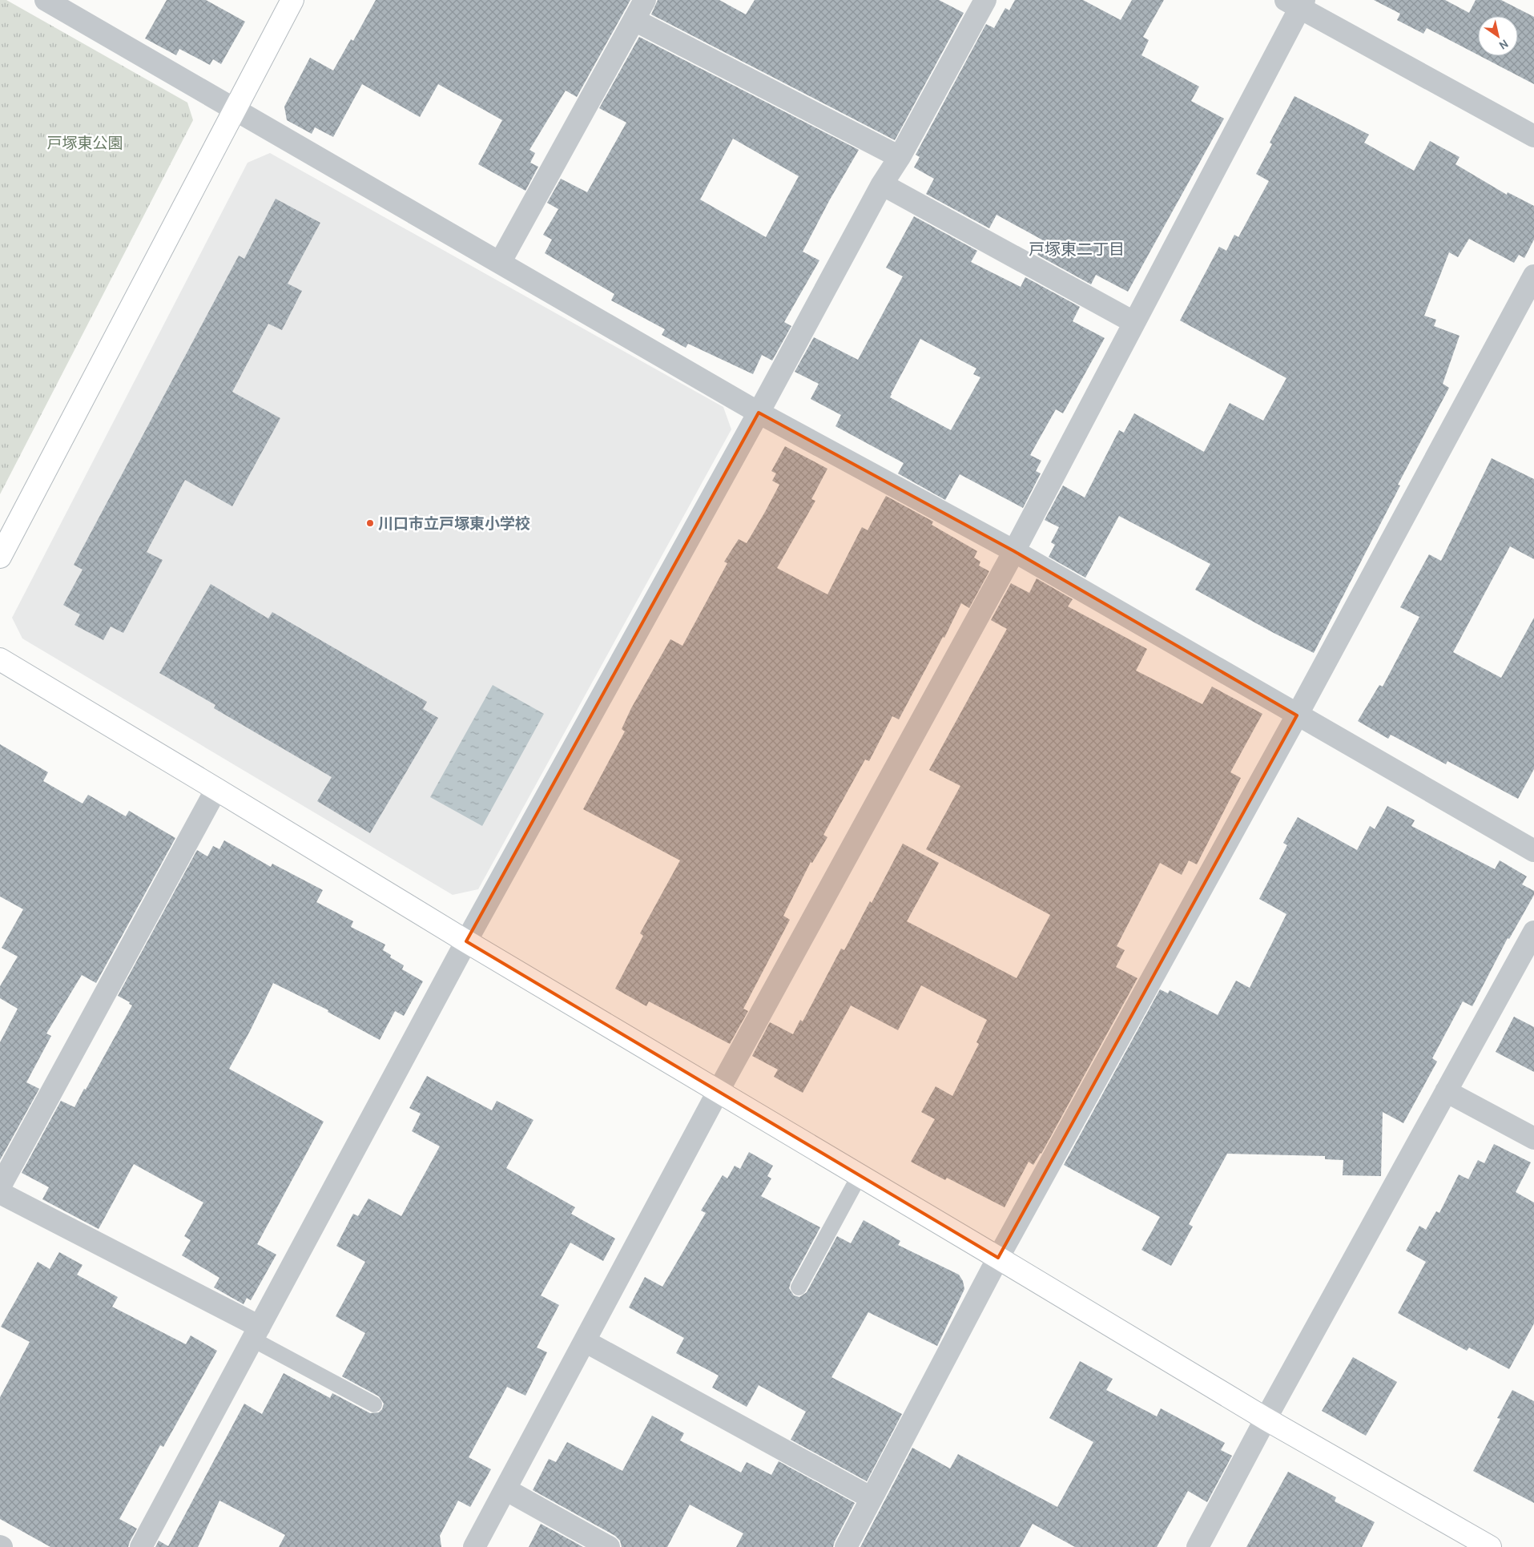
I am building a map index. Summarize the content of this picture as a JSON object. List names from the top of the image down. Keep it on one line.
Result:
{"districts":["戸塚東二丁目"],"parks":["戸塚東公園"],"places":["川口市立戸塚東小学校"],"north":"bottom right"}
